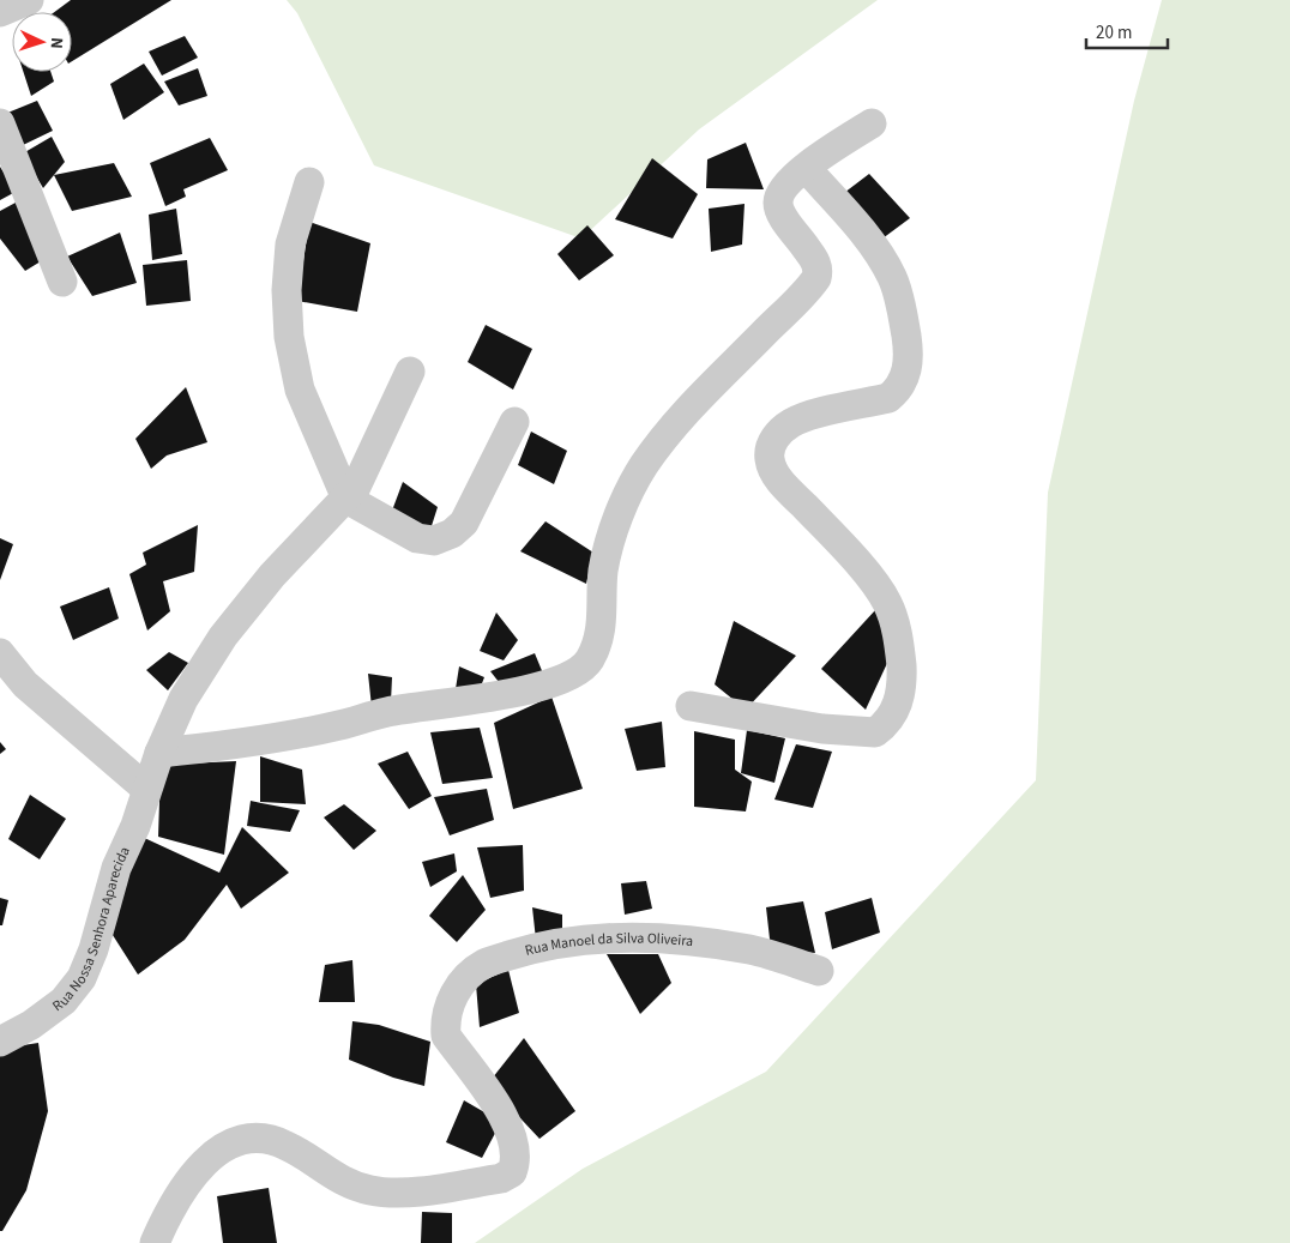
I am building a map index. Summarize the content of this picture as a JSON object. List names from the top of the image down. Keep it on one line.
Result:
{"streets":{"street":["Rua Nossa Senhora Aparecida","Rua Manoel da Silva Oliveira"]},"scale_bar":"20 m","north":"right"}
